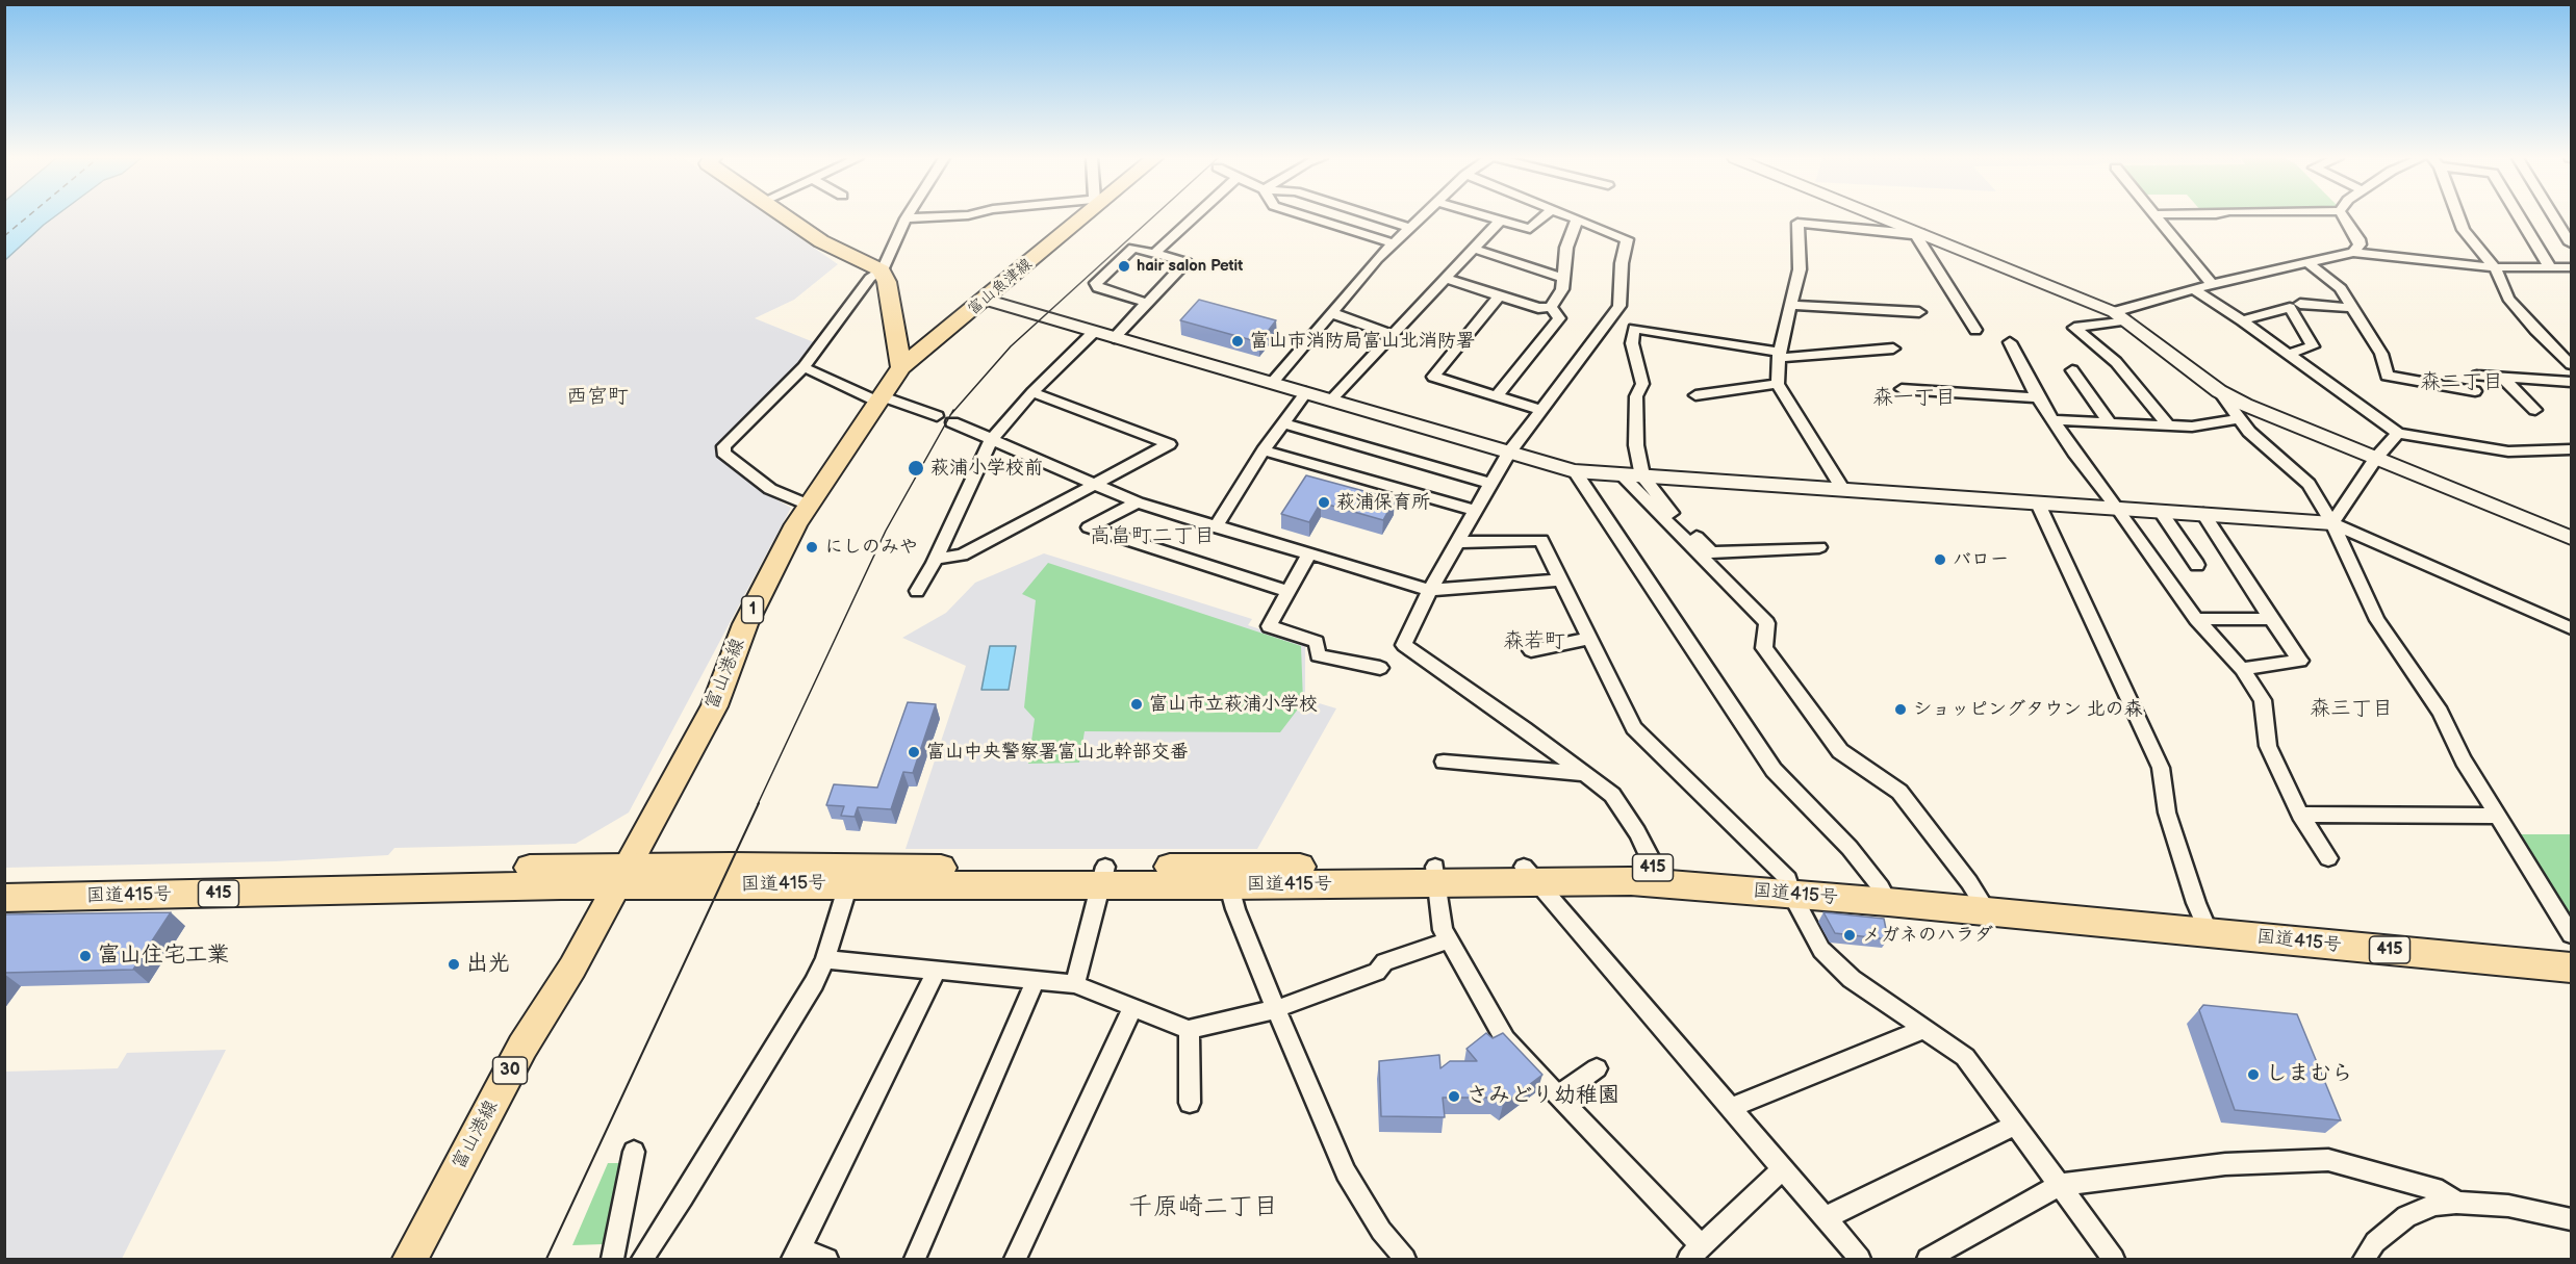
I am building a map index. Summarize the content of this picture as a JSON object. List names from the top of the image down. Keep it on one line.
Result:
{"streets":{"highway":["415","国道415号"],"main road":["富山魚津線","1","富山港線","30"]},"crossings":[["富山魚津線","富山港線"],["富山港線","国道415号"]],"districts":["森二丁目","西宮町","森一丁目","高畠町二丁目","森若町","森三丁目","千原崎二丁目"],"places":["hair salon Petit","富山市消防局富山北消防署","萩浦小学校前","萩浦保育所","にしのみや","バロー","富山市立萩浦小学校","ショッピングタウン 北の森","富山中央警察署富山北幹部交番","メガネのハラダ","富山住宅工業","出光","しまむら","さみどり幼稚園"]}
